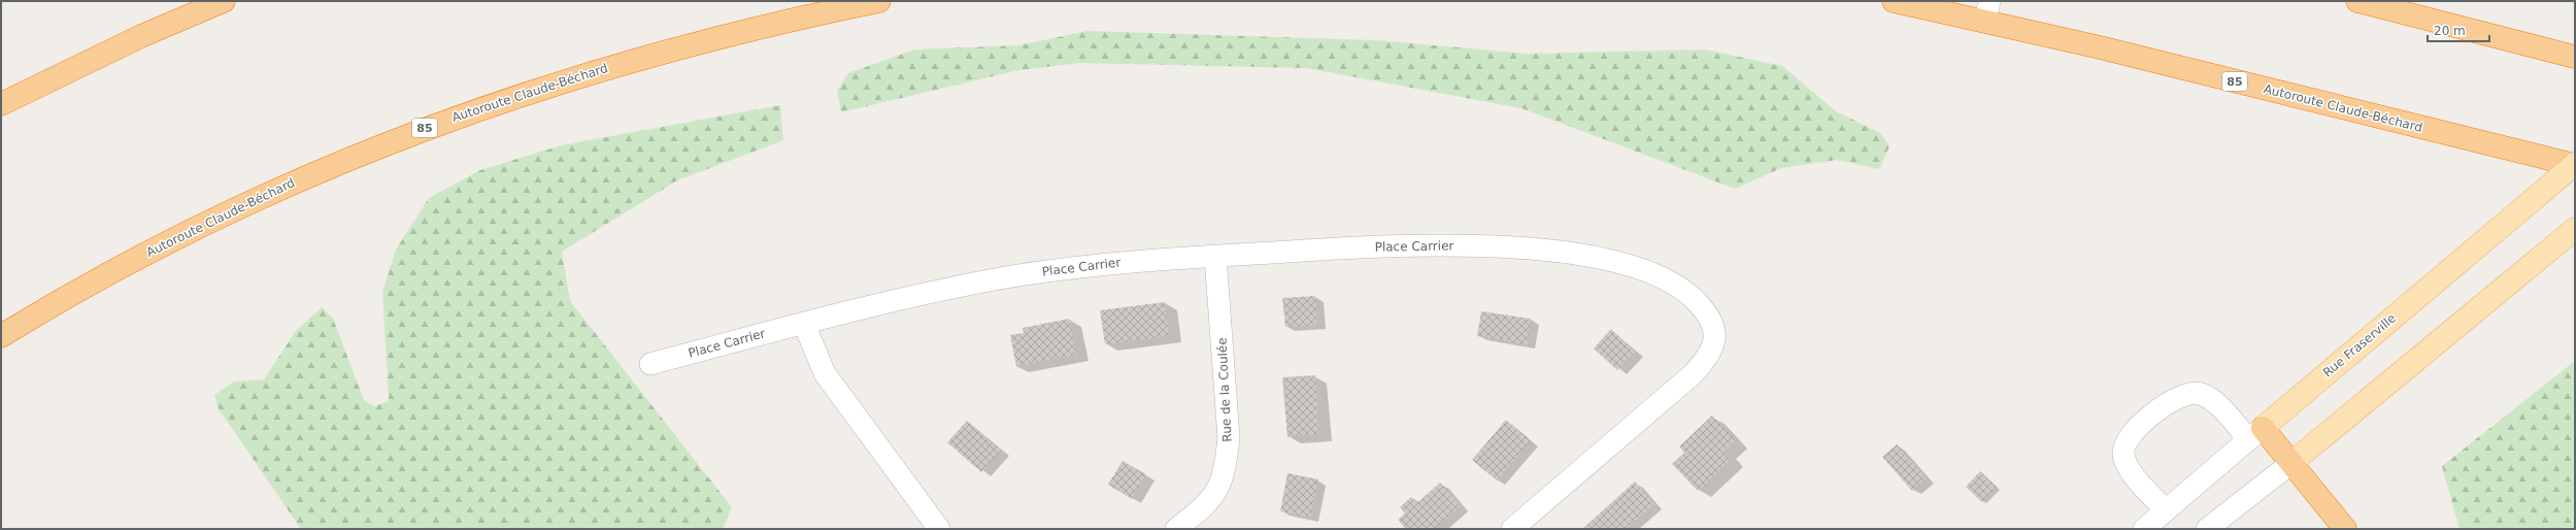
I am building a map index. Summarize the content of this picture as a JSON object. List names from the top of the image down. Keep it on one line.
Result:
{"streets":{"highway":["85","Autoroute Claude-Béchard"],"main road":["Rue Fraserville"],"street":["Place Carrier","Rue de la Coulée"]},"crossings":[["Autoroute Claude-Béchard","Rue Fraserville"],["Place Carrier","Rue de la Coulée"]],"scale_bar":"20 m"}
